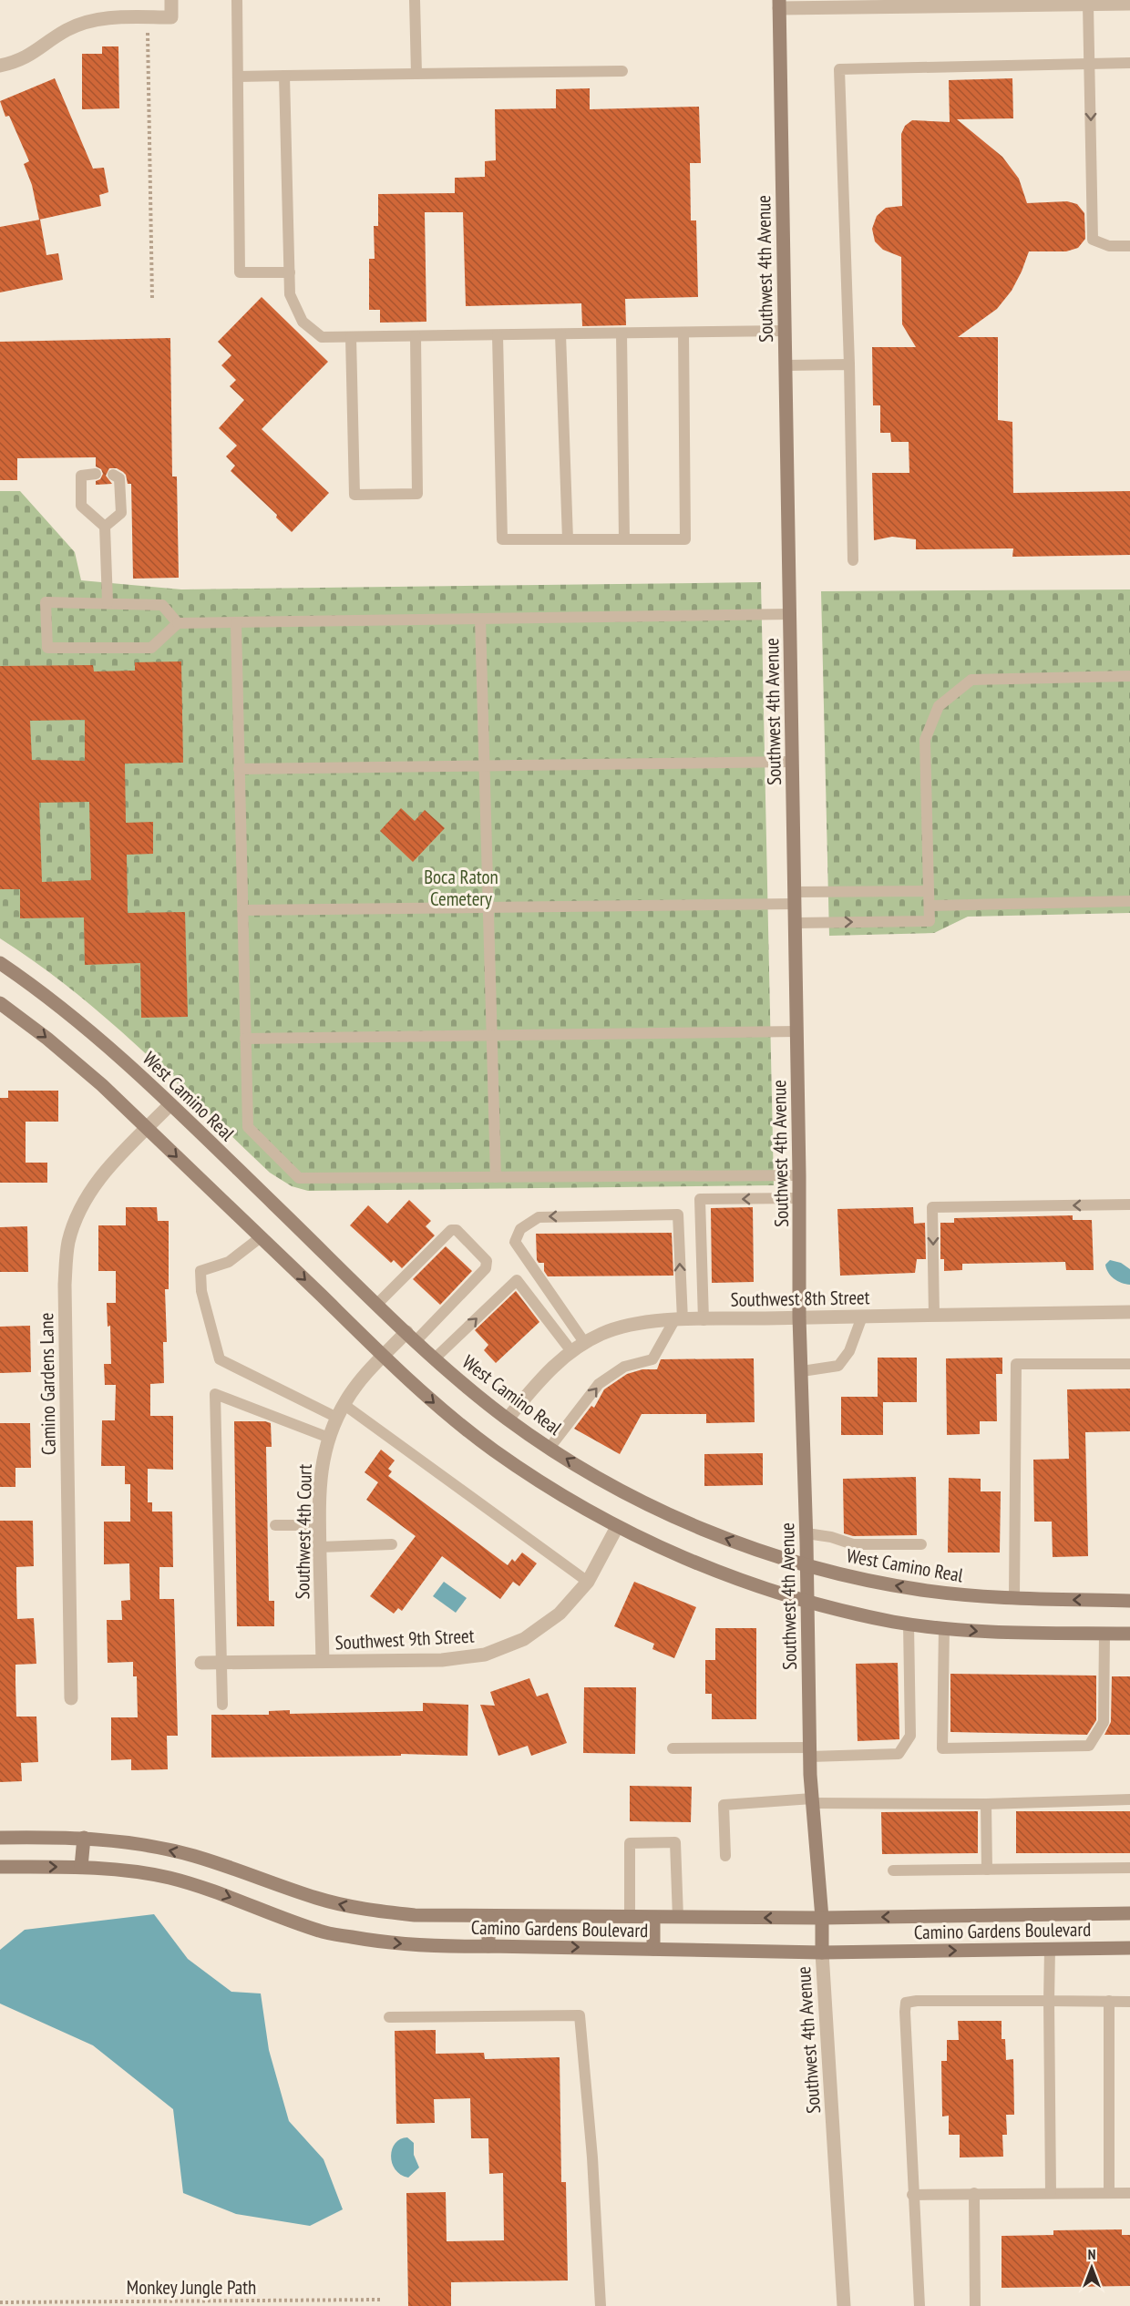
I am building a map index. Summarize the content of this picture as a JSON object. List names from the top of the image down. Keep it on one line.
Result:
{"streets":{"street":["Southwest 4th Avenue","West Camino Real","Southwest 8th Street","Camino Gardens Lane","Southwest 4th Court","Southwest 9th Street","Camino Gardens Boulevard"],"path":["Monkey Jungle Path"]},"crossings":[["Southwest 4th Avenue","West Camino Real"],["Southwest 4th Avenue","Southwest 8th Street"],["Southwest 4th Avenue","Camino Gardens Boulevard"],["West Camino Real","Southwest 8th Street"],["West Camino Real","Camino Gardens Lane"],["West Camino Real","Southwest 4th Court"],["Southwest 4th Court","Southwest 9th Street"]],"parks":["Boca Raton Cemetery"],"north":"top"}
